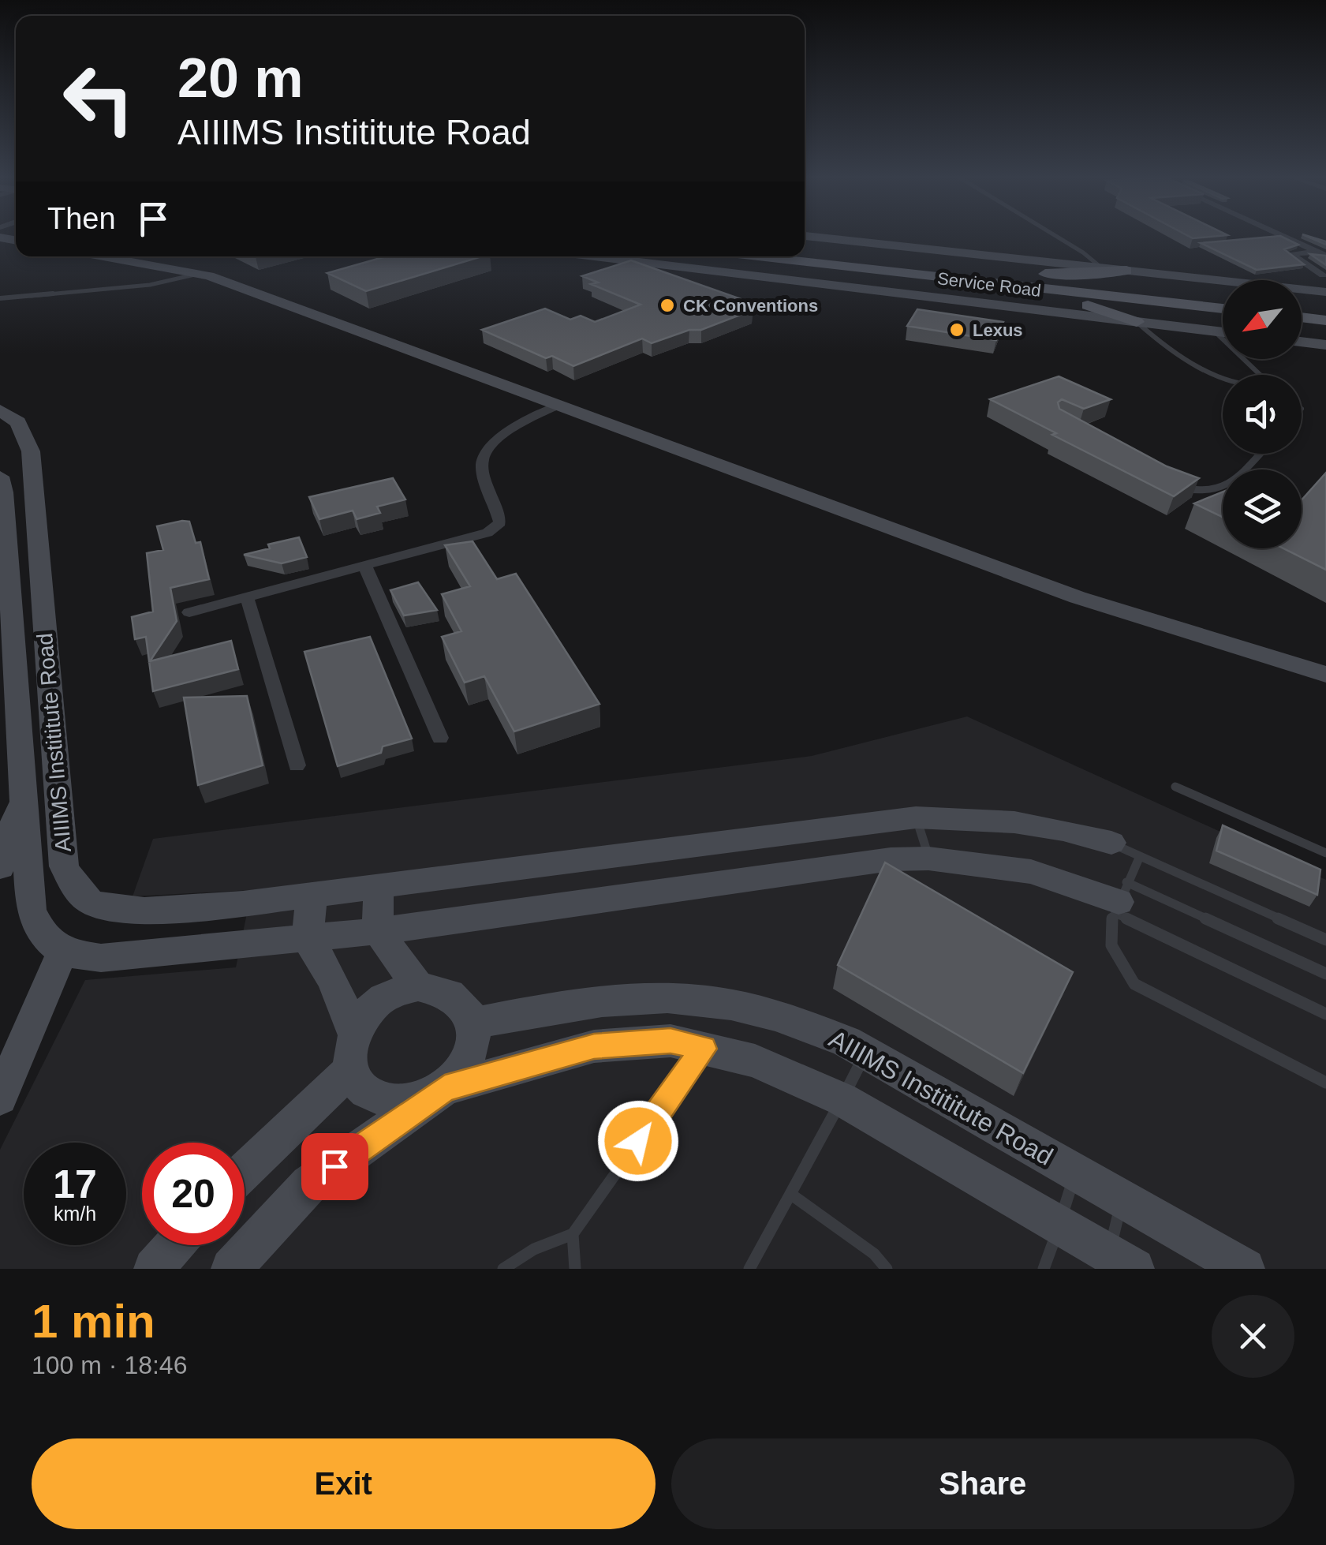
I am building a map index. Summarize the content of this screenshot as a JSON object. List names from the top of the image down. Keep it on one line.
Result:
{"streets":{"street":["Service Road","AIIIMS Instititute Road"]},"places":["CK Conventions","Lexus"],"north":"bottom left","page":{"turn":["20 m","AIIIMS Instititute Road"],"then":"Then","speed":"17 km/h","limit":"20","heading":["1 min","100 m · 18:46"],"buttons":["Exit","Share"]}}
